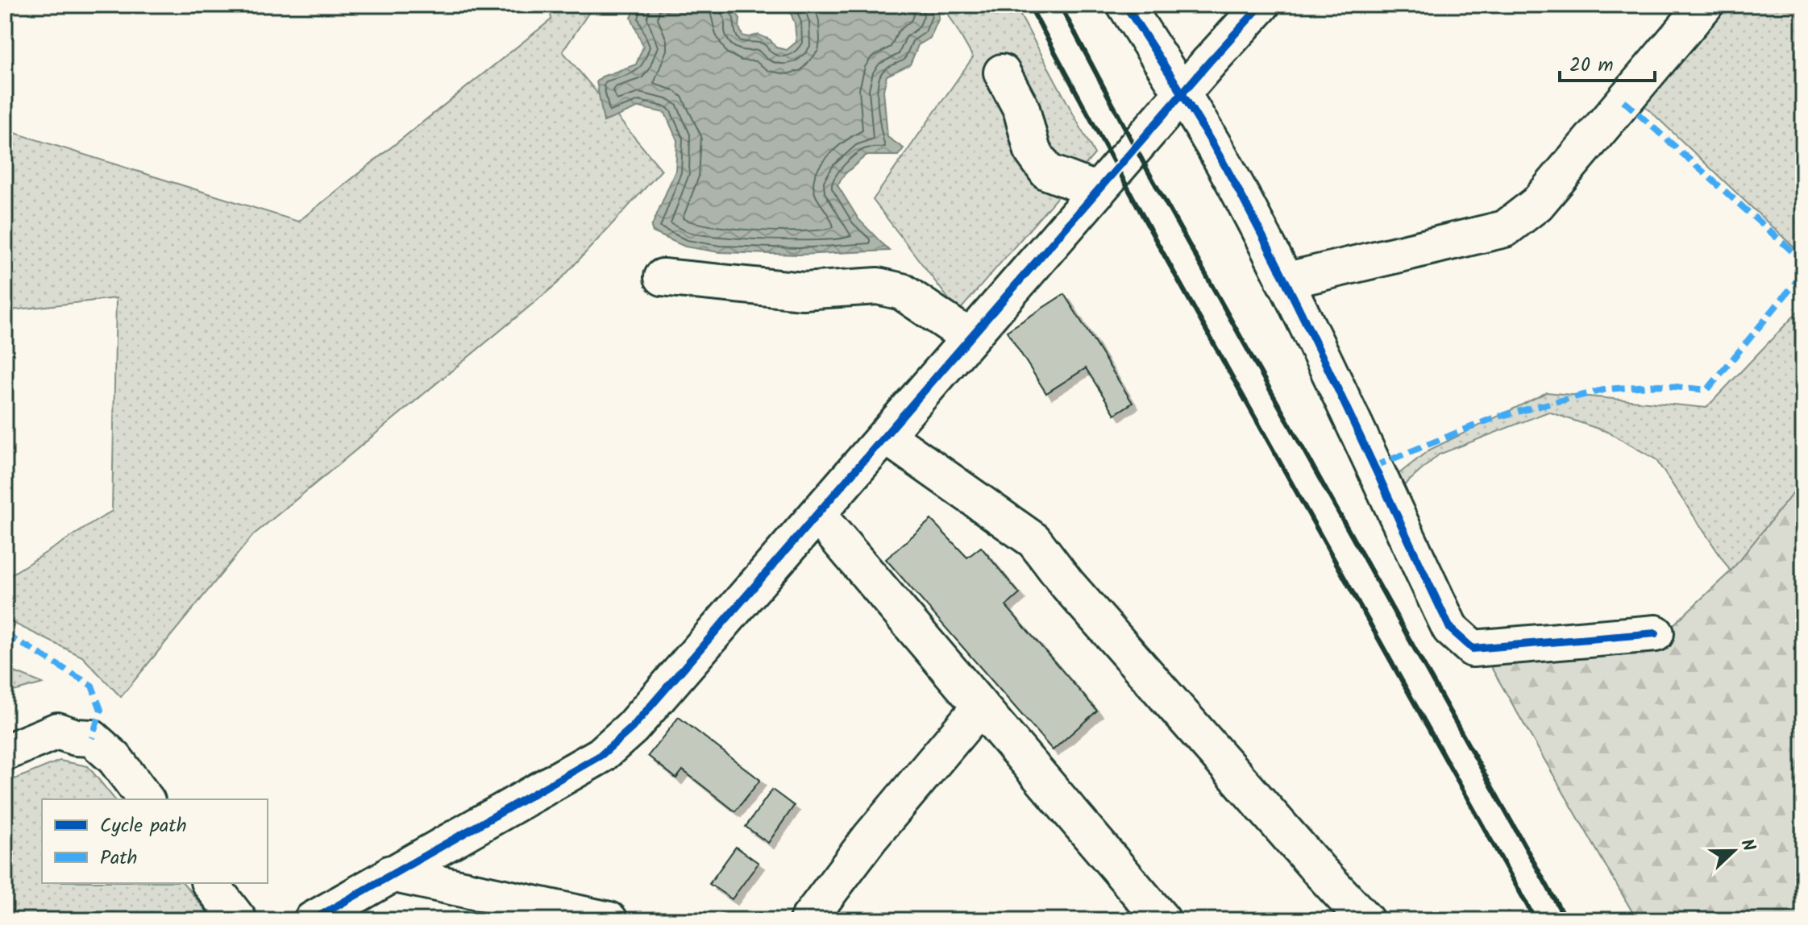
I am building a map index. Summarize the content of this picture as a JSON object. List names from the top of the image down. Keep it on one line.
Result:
{"legend":["Cycle path","Path"],"scale_bar":"20 m","north":"right"}
